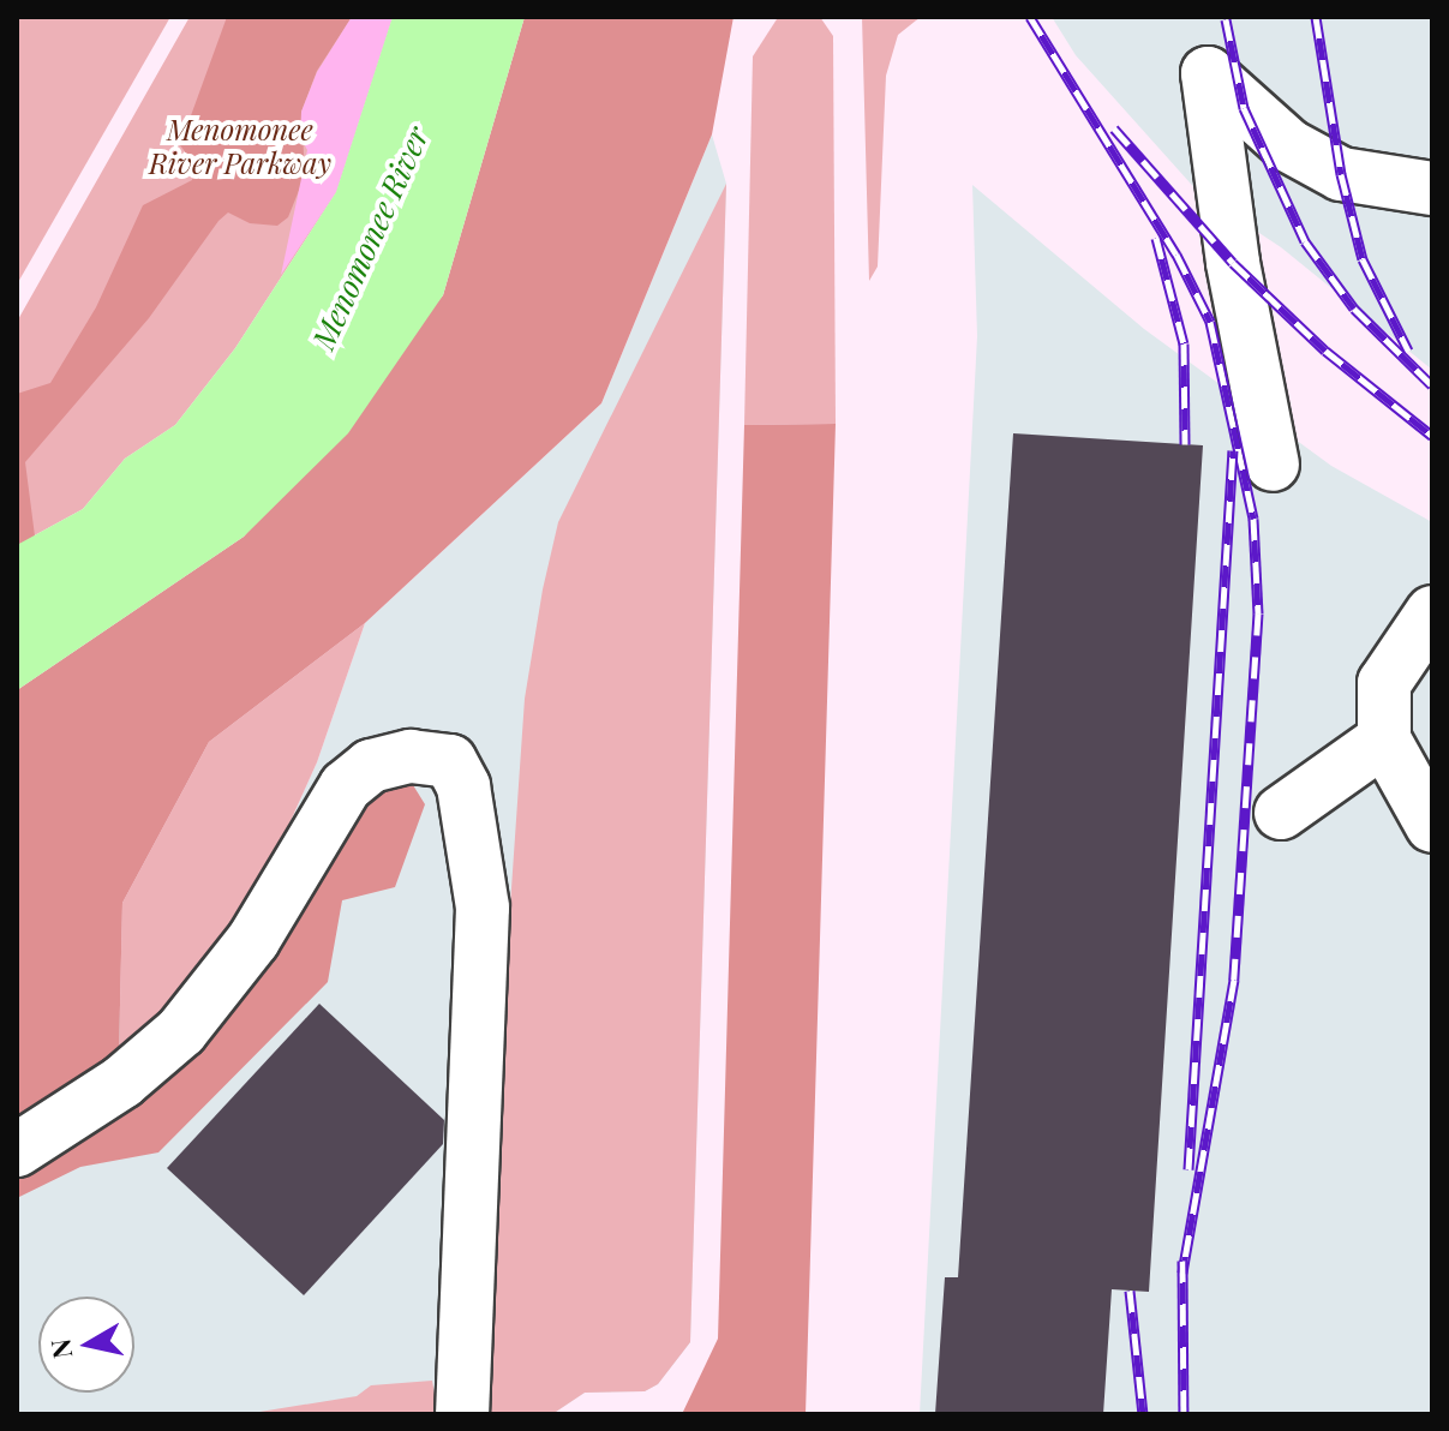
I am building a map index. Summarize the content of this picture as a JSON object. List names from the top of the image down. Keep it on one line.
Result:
{"water":["Menomonee River"],"parks":["Menomonee River Parkway"],"north":"left"}
